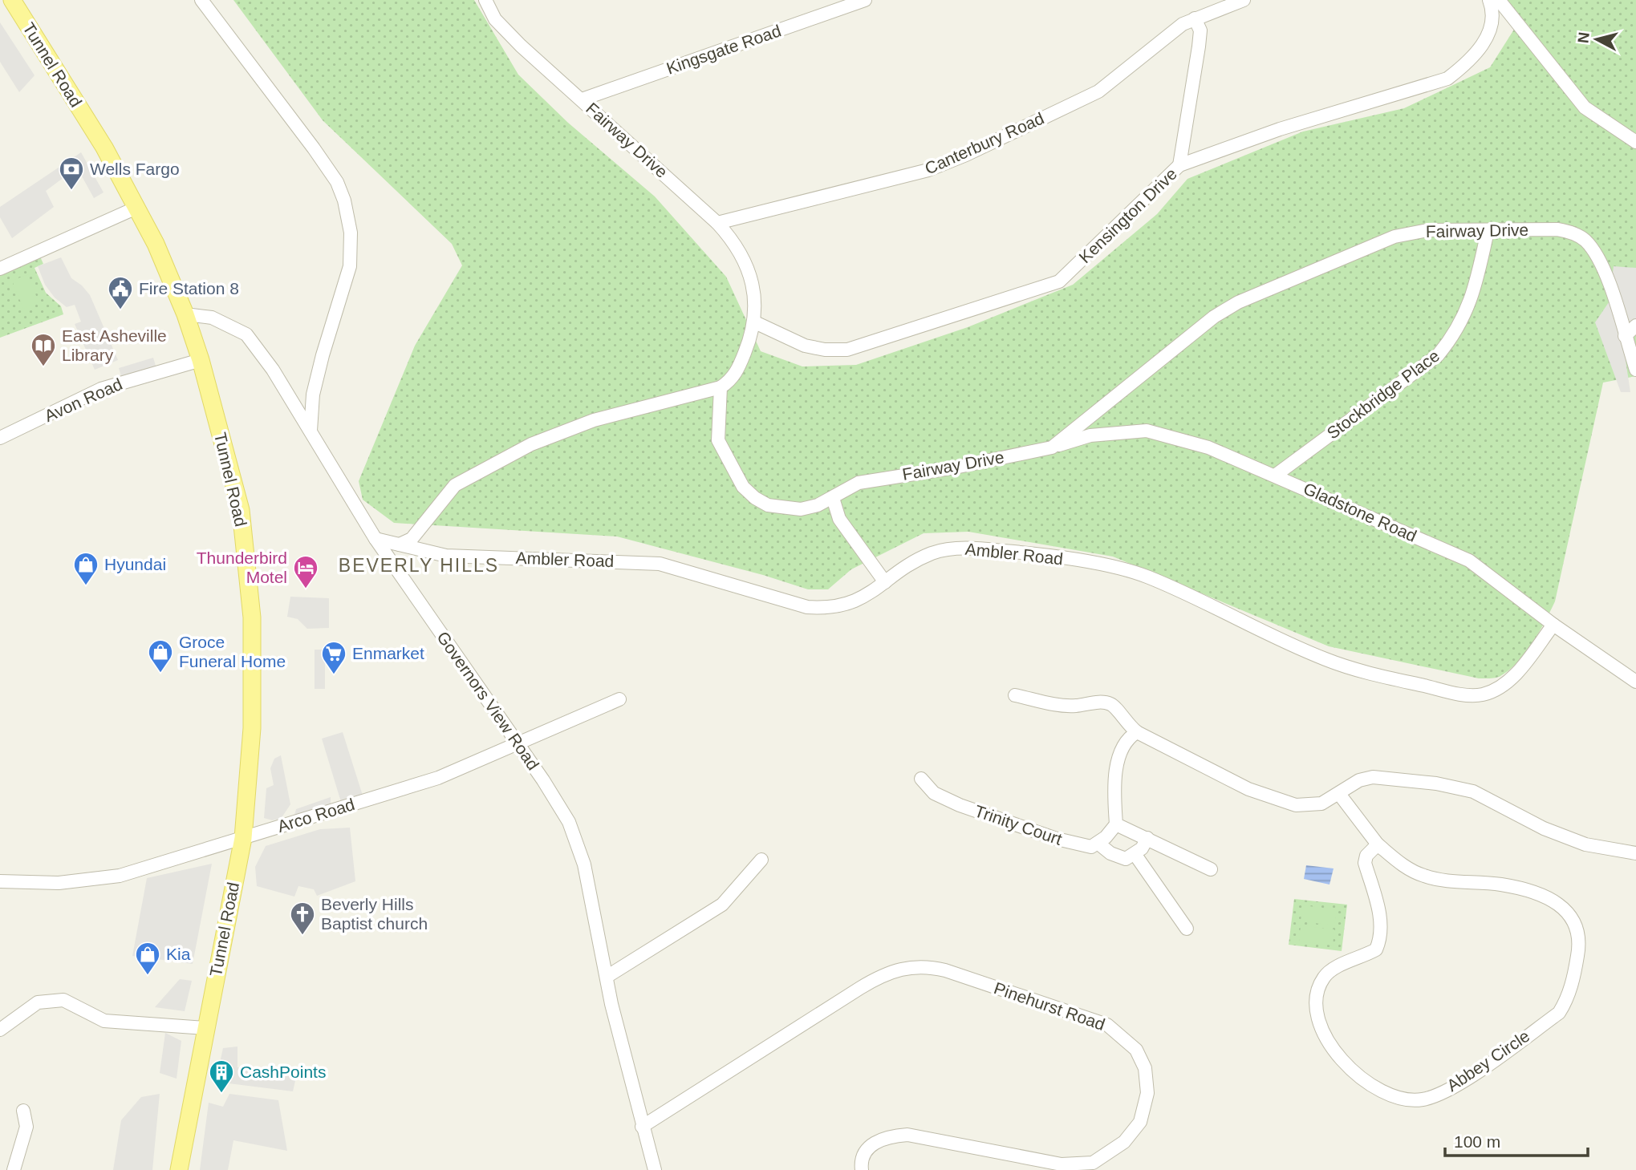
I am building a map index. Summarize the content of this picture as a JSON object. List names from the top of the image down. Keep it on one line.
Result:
{"streets":{"main road":["Tunnel Road"],"street":["Kingsgate Road","Fairway Drive","Canterbury Road","Kensington Drive","Stockbridge Place","Avon Road","Gladstone Road","Ambler Road","Governors View Road","Arco Road","Trinity Court","Pinehurst Road","Abbey Circle"]},"crossings":[["Kingsgate Road","Fairway Drive"],["Tunnel Road","Avon Road"],["Tunnel Road","Governors View Road"],["Tunnel Road","Arco Road"],["Fairway Drive","Canterbury Road"],["Fairway Drive","Kensington Drive"],["Fairway Drive","Stockbridge Place"],["Fairway Drive","Gladstone Road"],["Stockbridge Place","Gladstone Road"],["Gladstone Road","Ambler Road"],["Ambler Road","Governors View Road"],["Governors View Road","Arco Road"],["Governors View Road","Pinehurst Road"]],"districts":["BEVERLY HILLS"],"places":{"bank":["Wells Fargo"],"public building":["Fire Station 8"],"library":["East Asheville Library"],"shop":["Hyundai","Groce Funeral Home","Kia"],"hotel":["Thunderbird Motel"],"supermarket":["Enmarket"],"church":["Beverly Hills Baptist church"],"building":["CashPoints"]},"scale_bar":"100 m","north":"left"}
